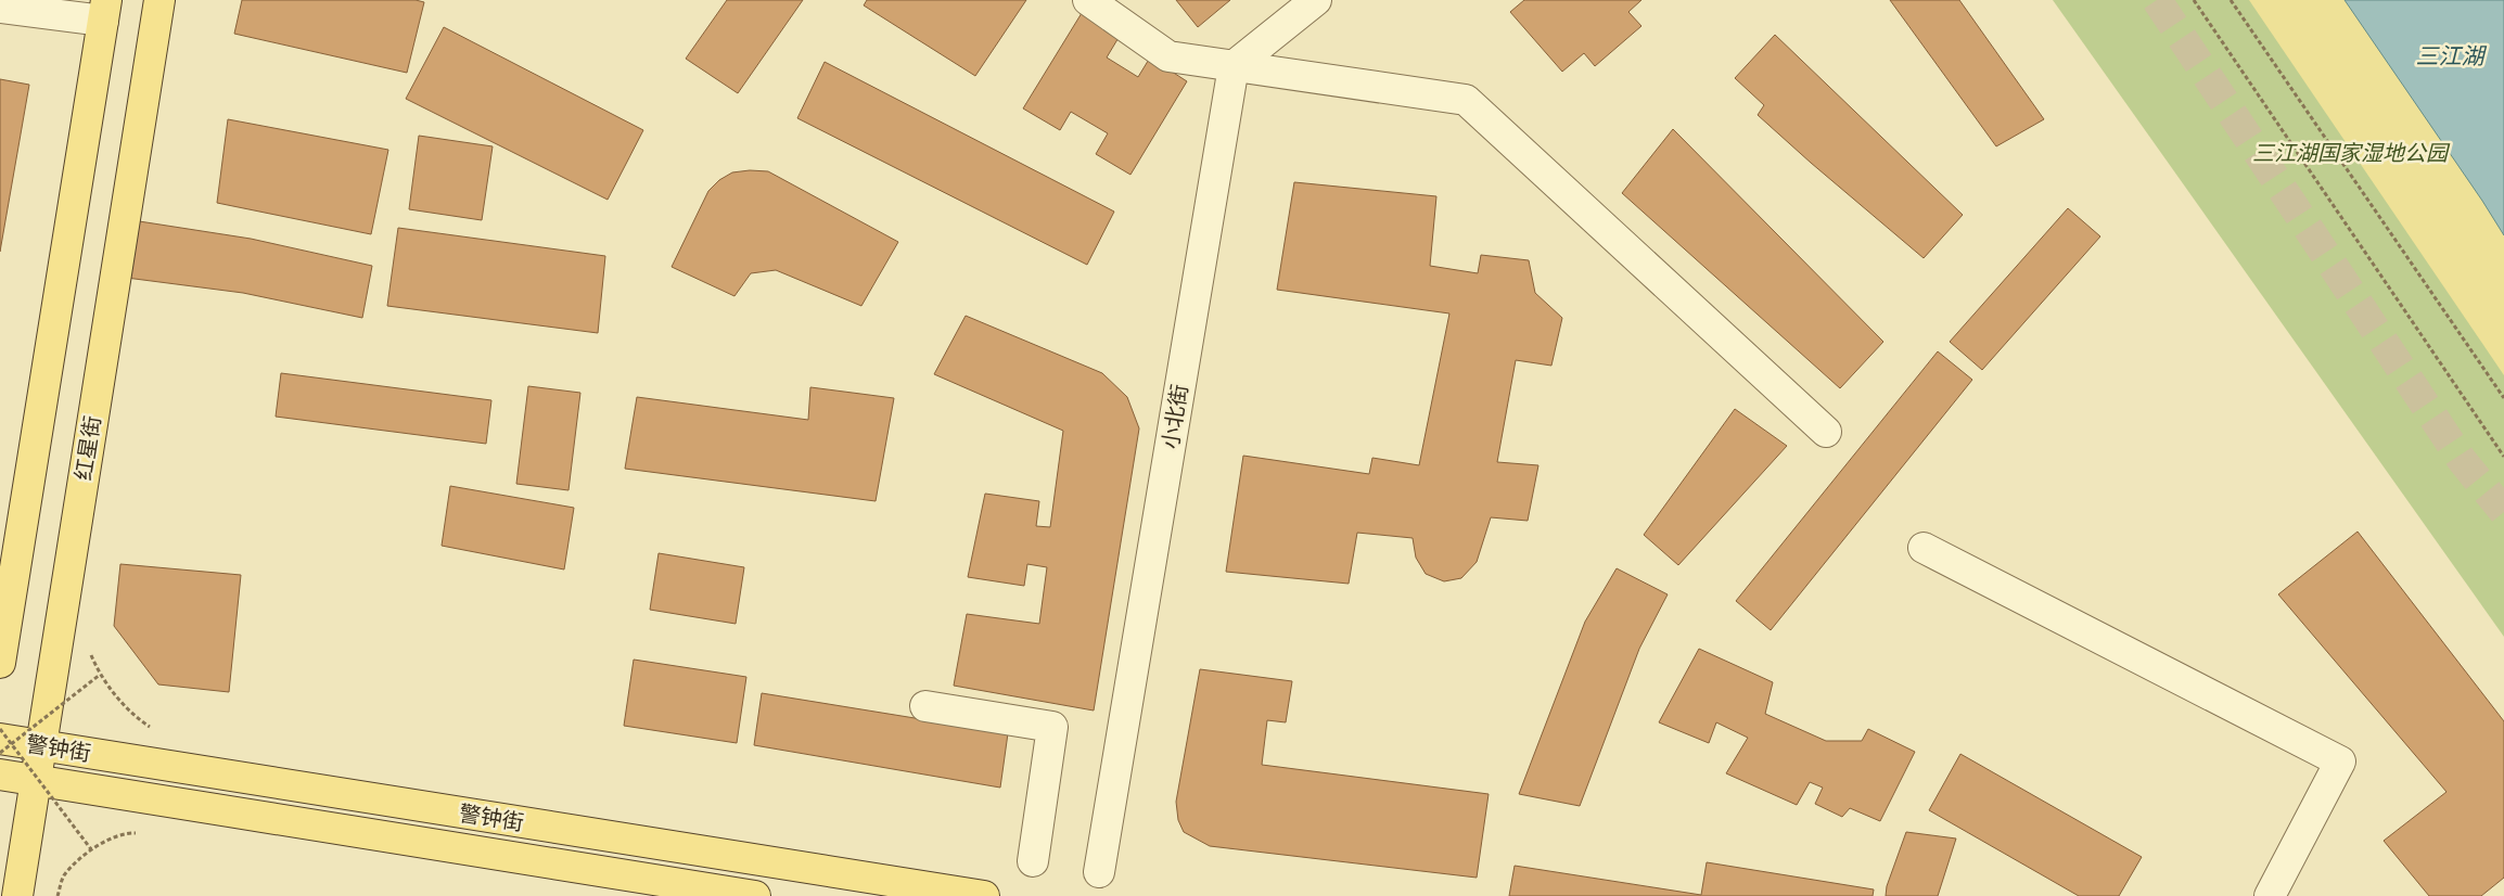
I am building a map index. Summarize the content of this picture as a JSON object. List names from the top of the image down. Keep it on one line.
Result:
{"streets":{"main road":["红星街","警钟街"],"street":["小北街"]},"crossings":[["红星街","警钟街"]],"water":["三江湖"],"parks":["三江湖国家湿地公园"]}
